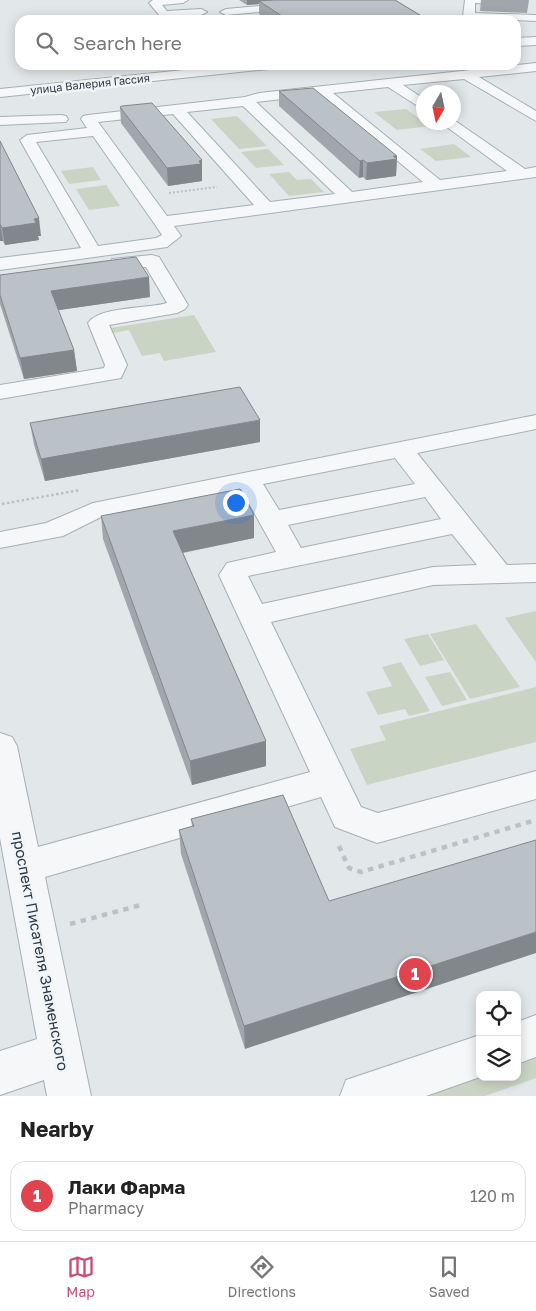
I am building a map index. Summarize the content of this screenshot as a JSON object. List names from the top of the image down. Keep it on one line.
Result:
{"streets":{"street":["улица Валерия Гассия","проспект Писателя Знаменского"]},"north":"bottom","page":{"search":"Search here","pins":"1","heading":"Nearby","list":[{"mark":"1","name":"Лаки Фарма","note":"Pharmacy","value":"120 m"}],"nav":["Map","Directions","Saved"]}}
